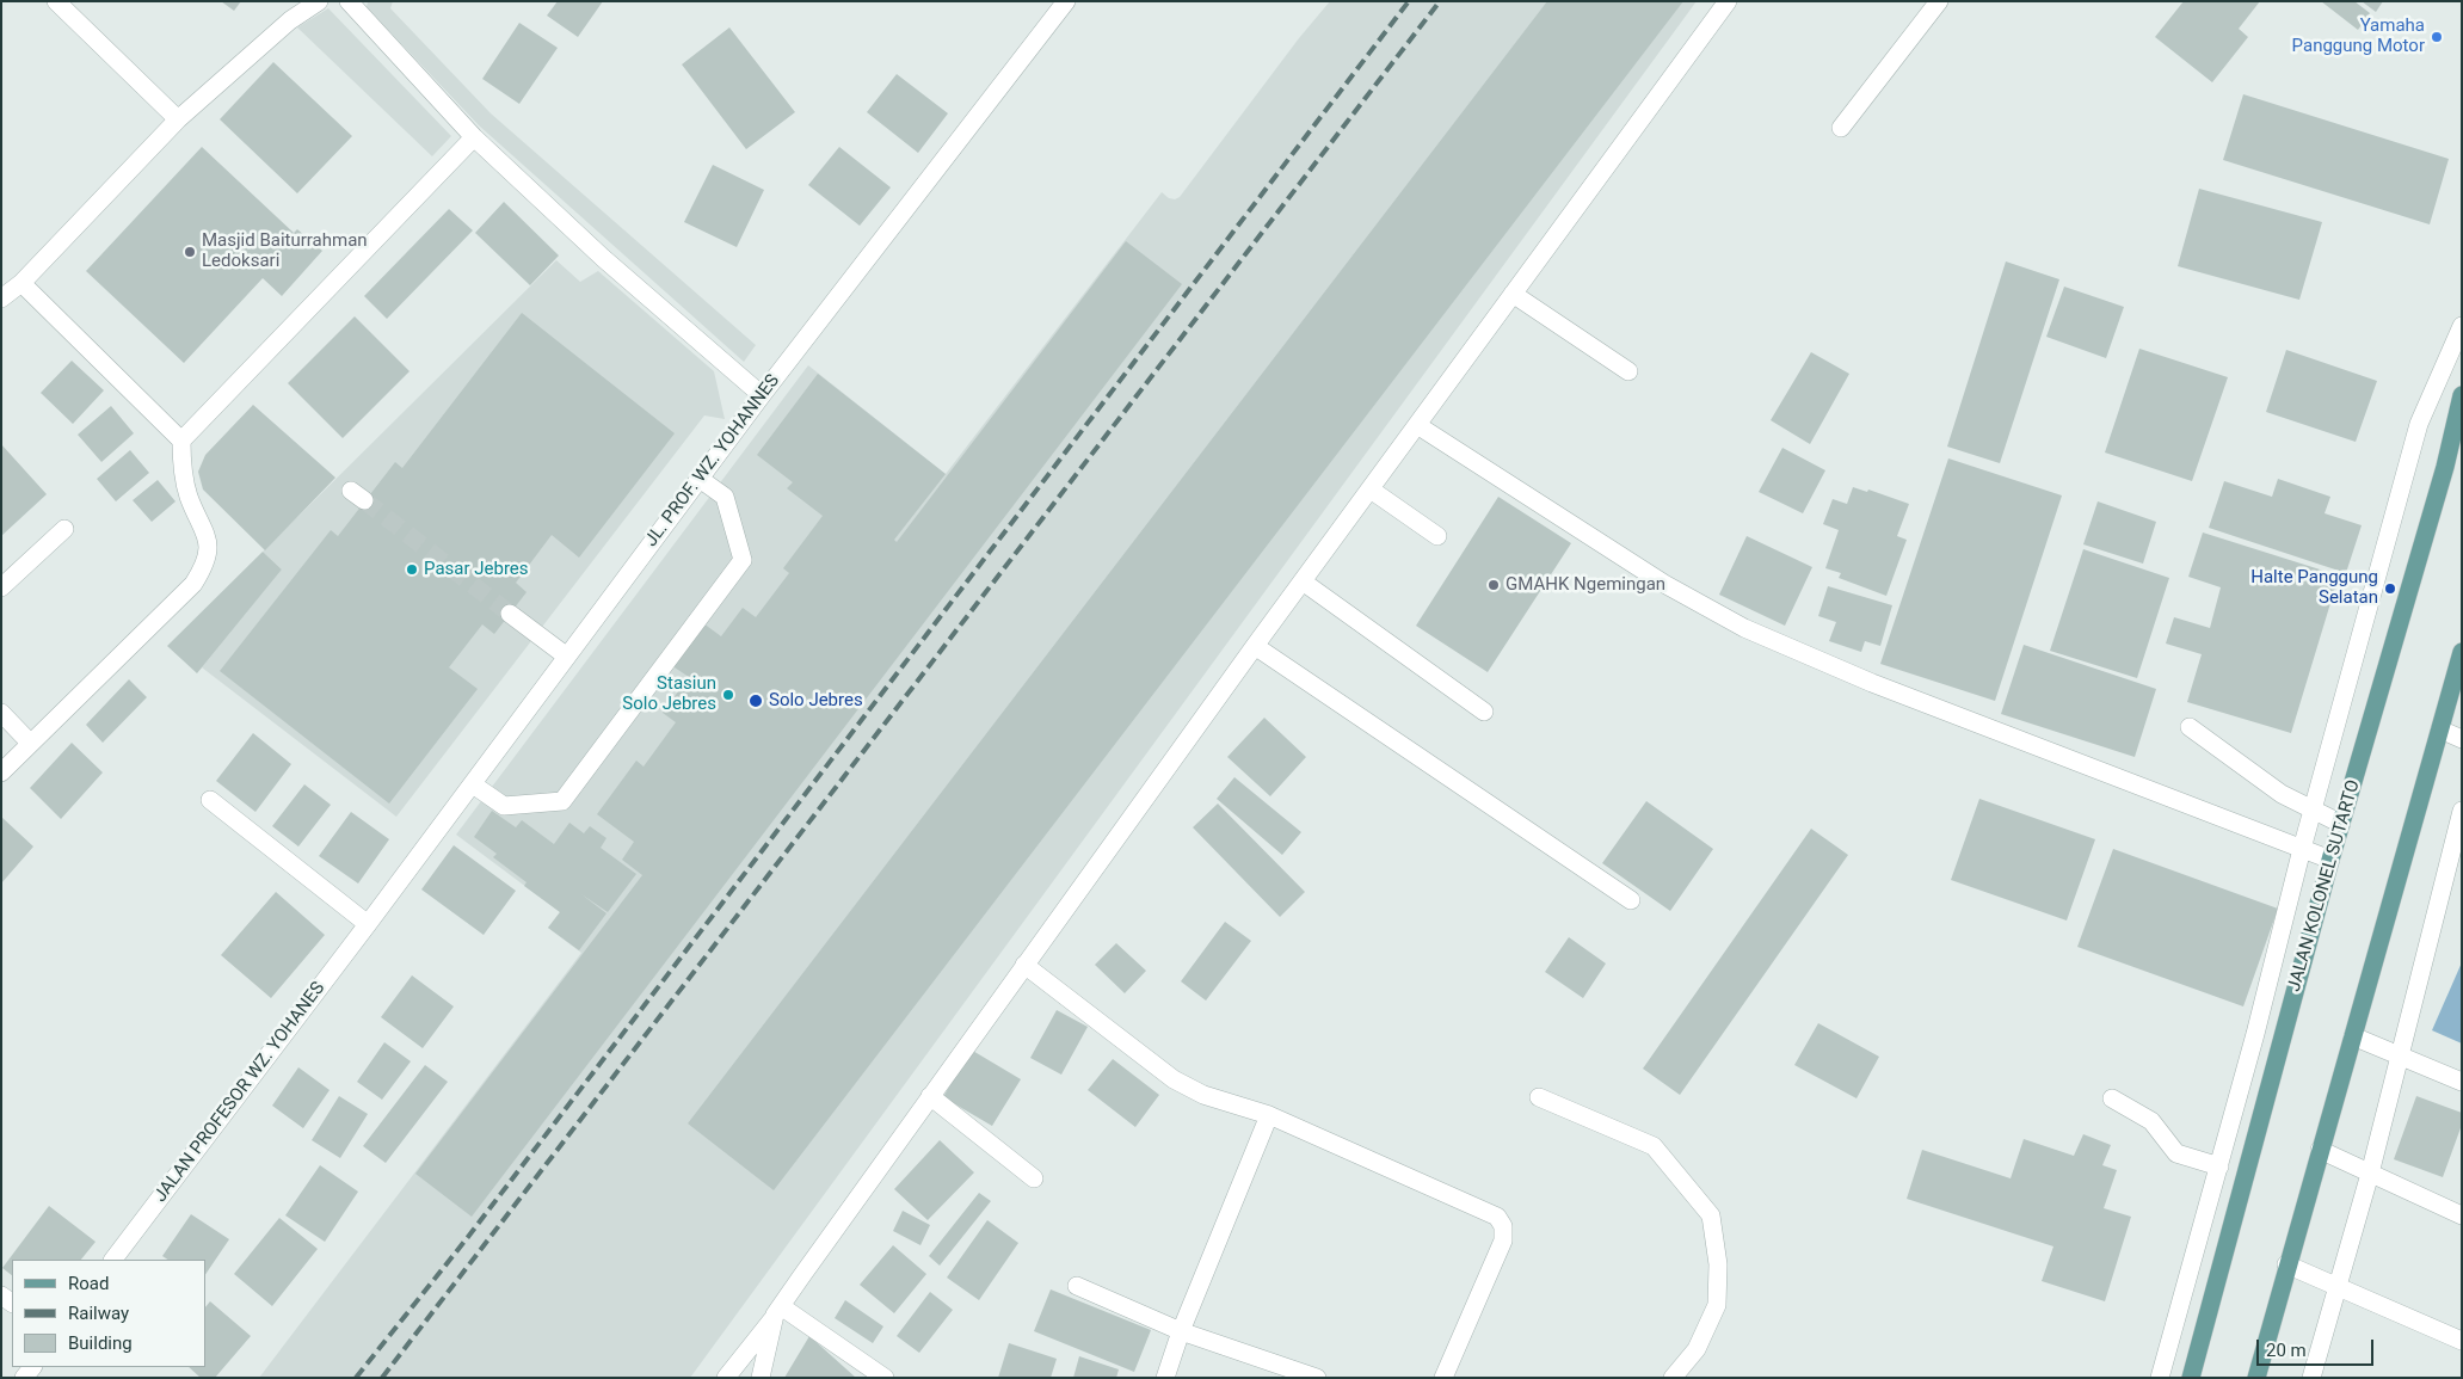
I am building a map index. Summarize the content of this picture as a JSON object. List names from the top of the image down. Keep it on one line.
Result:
{"streets":{"main road":["JALAN KOLONEL SUTARTO"],"street":["JL. PROF. WZ. YOHANNES","JALAN PROFESOR WZ. YOHANES"]},"crossings":[["JL. PROF. WZ. YOHANNES","JALAN PROFESOR WZ. YOHANES"]],"places":["Yamaha Panggung Motor","Masjid Baiturrahman Ledoksari","Pasar Jebres","GMAHK Ngemingan","Halte Panggung Selatan","Stasiun Solo Jebres","Solo Jebres"],"legend":["Road","Railway","Building"],"scale_bar":"20 m"}
